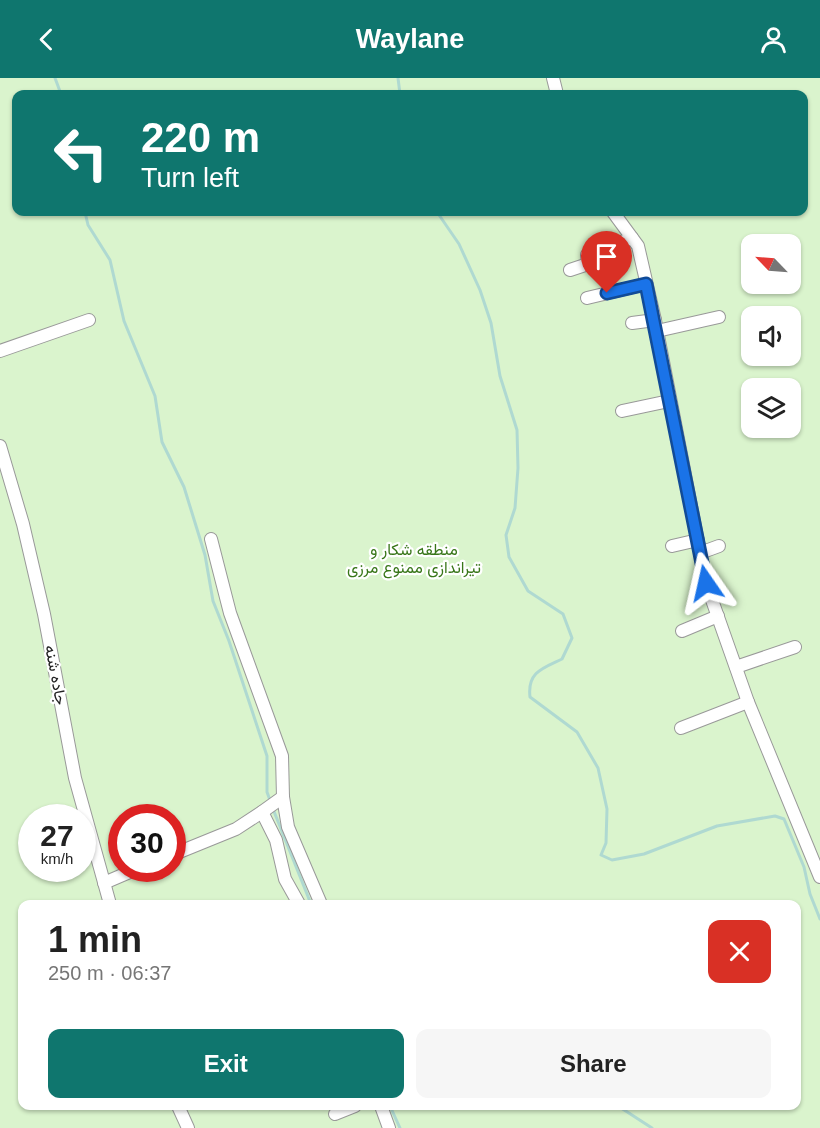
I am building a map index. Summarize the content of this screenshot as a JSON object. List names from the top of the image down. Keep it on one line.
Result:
{"streets":{"street":["جاده شنه"]},"parks":["منطقه شکار و تیراندازی ممنوع مرزی"],"north":"top left","page":{"header":"Waylane","turn":["220 m","Turn left"],"speed":"27 km/h","limit":"30","heading":["1 min","250 m · 06:37"],"buttons":["Exit","Share"]}}
